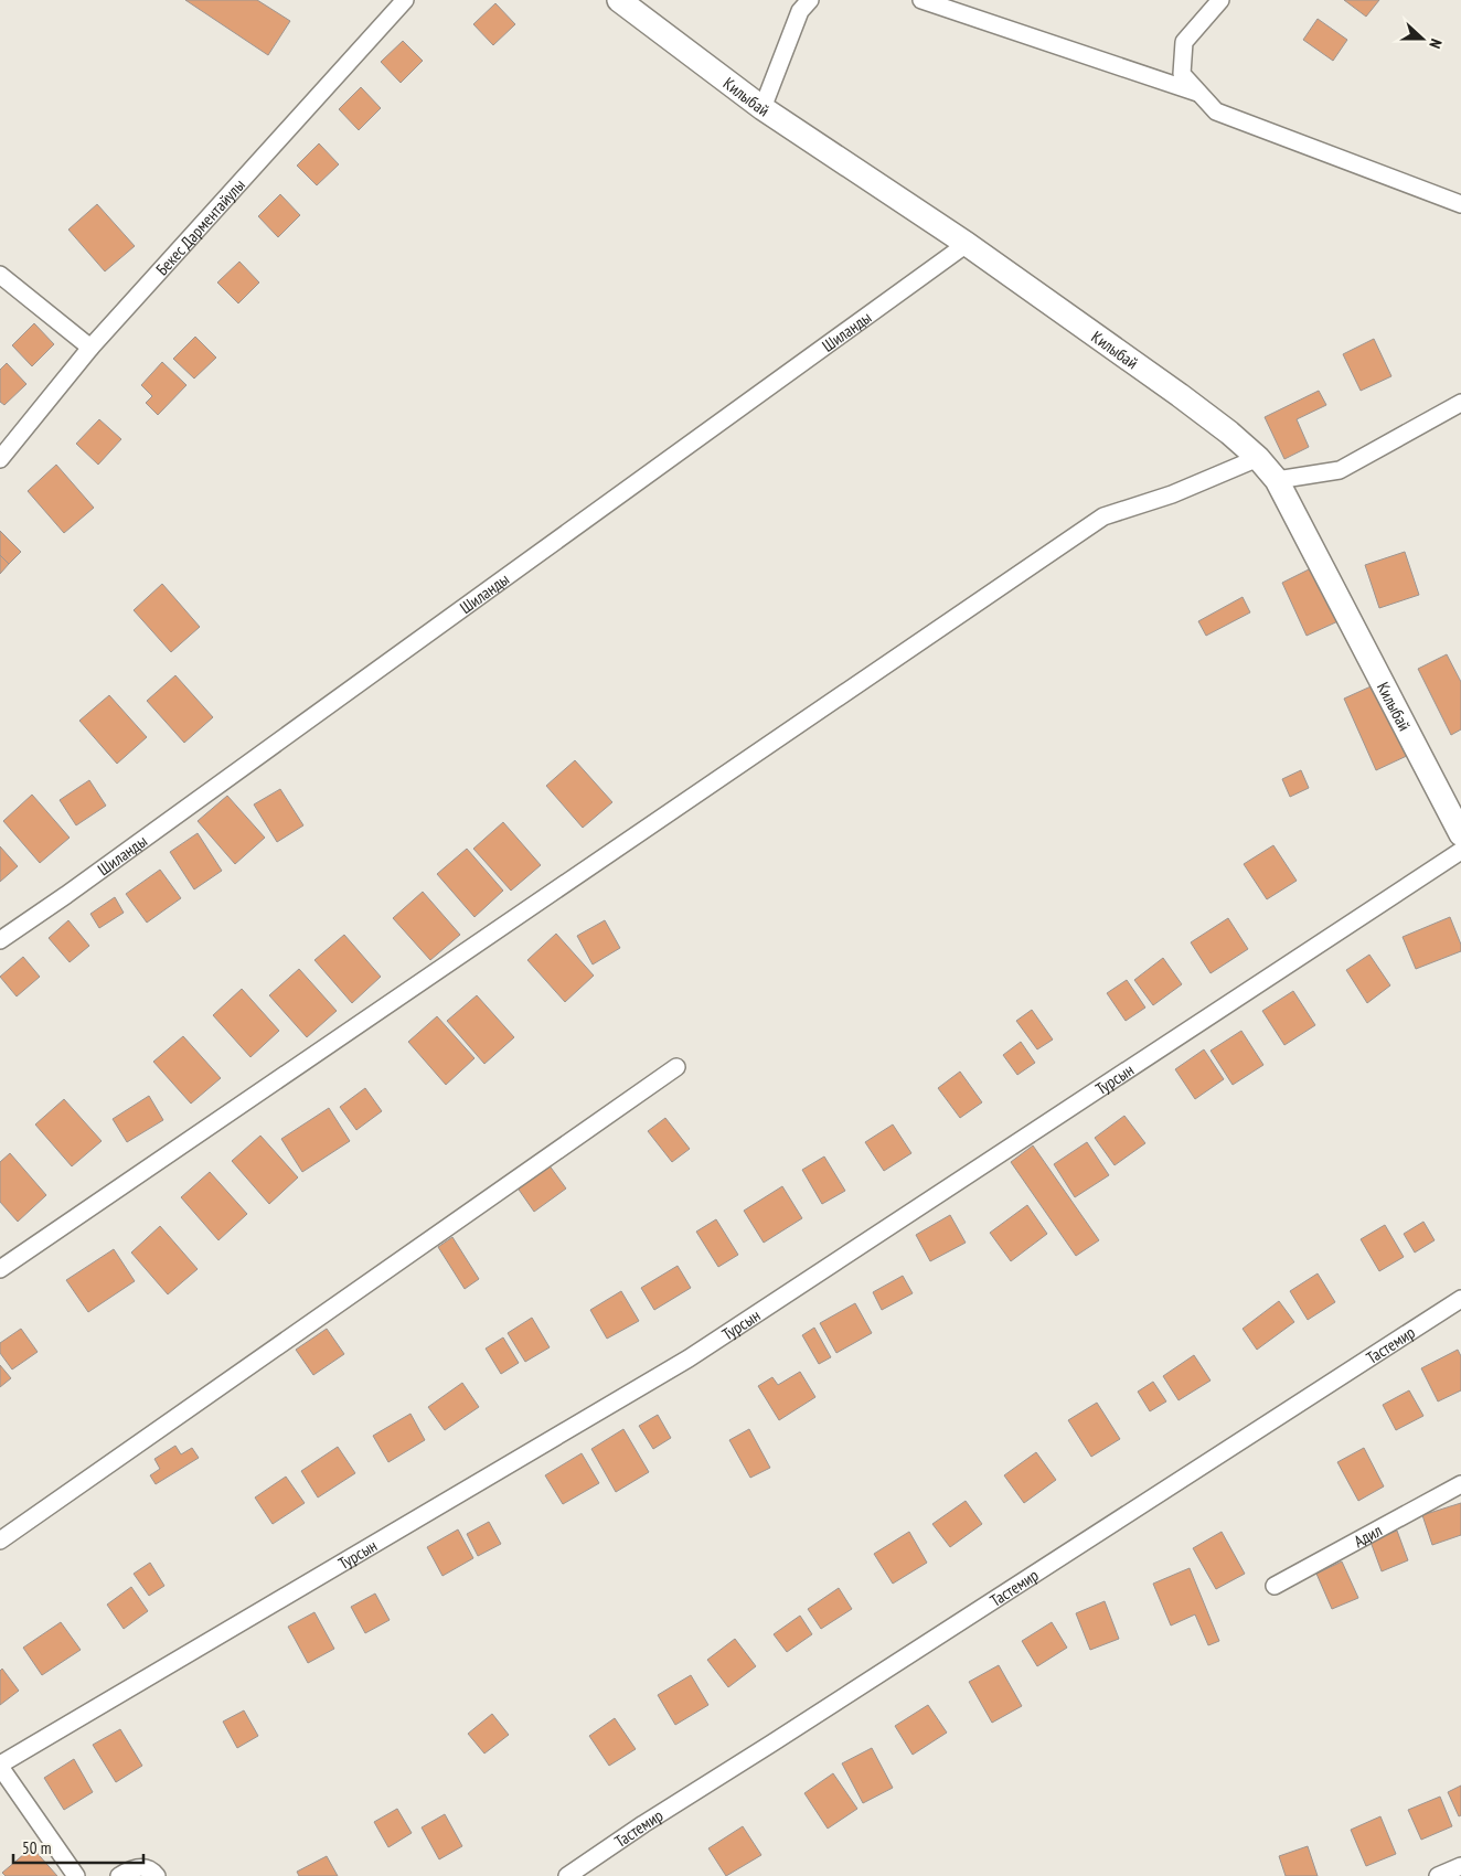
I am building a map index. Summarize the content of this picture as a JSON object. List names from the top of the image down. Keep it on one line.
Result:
{"streets":{"street":["Килыбай","Бекес Дарментайулы","Шиланды","Турсын","Тастемир","Адил"]},"crossings":[["Килыбай","Шиланды"]],"scale_bar":"50 m","north":"right"}
